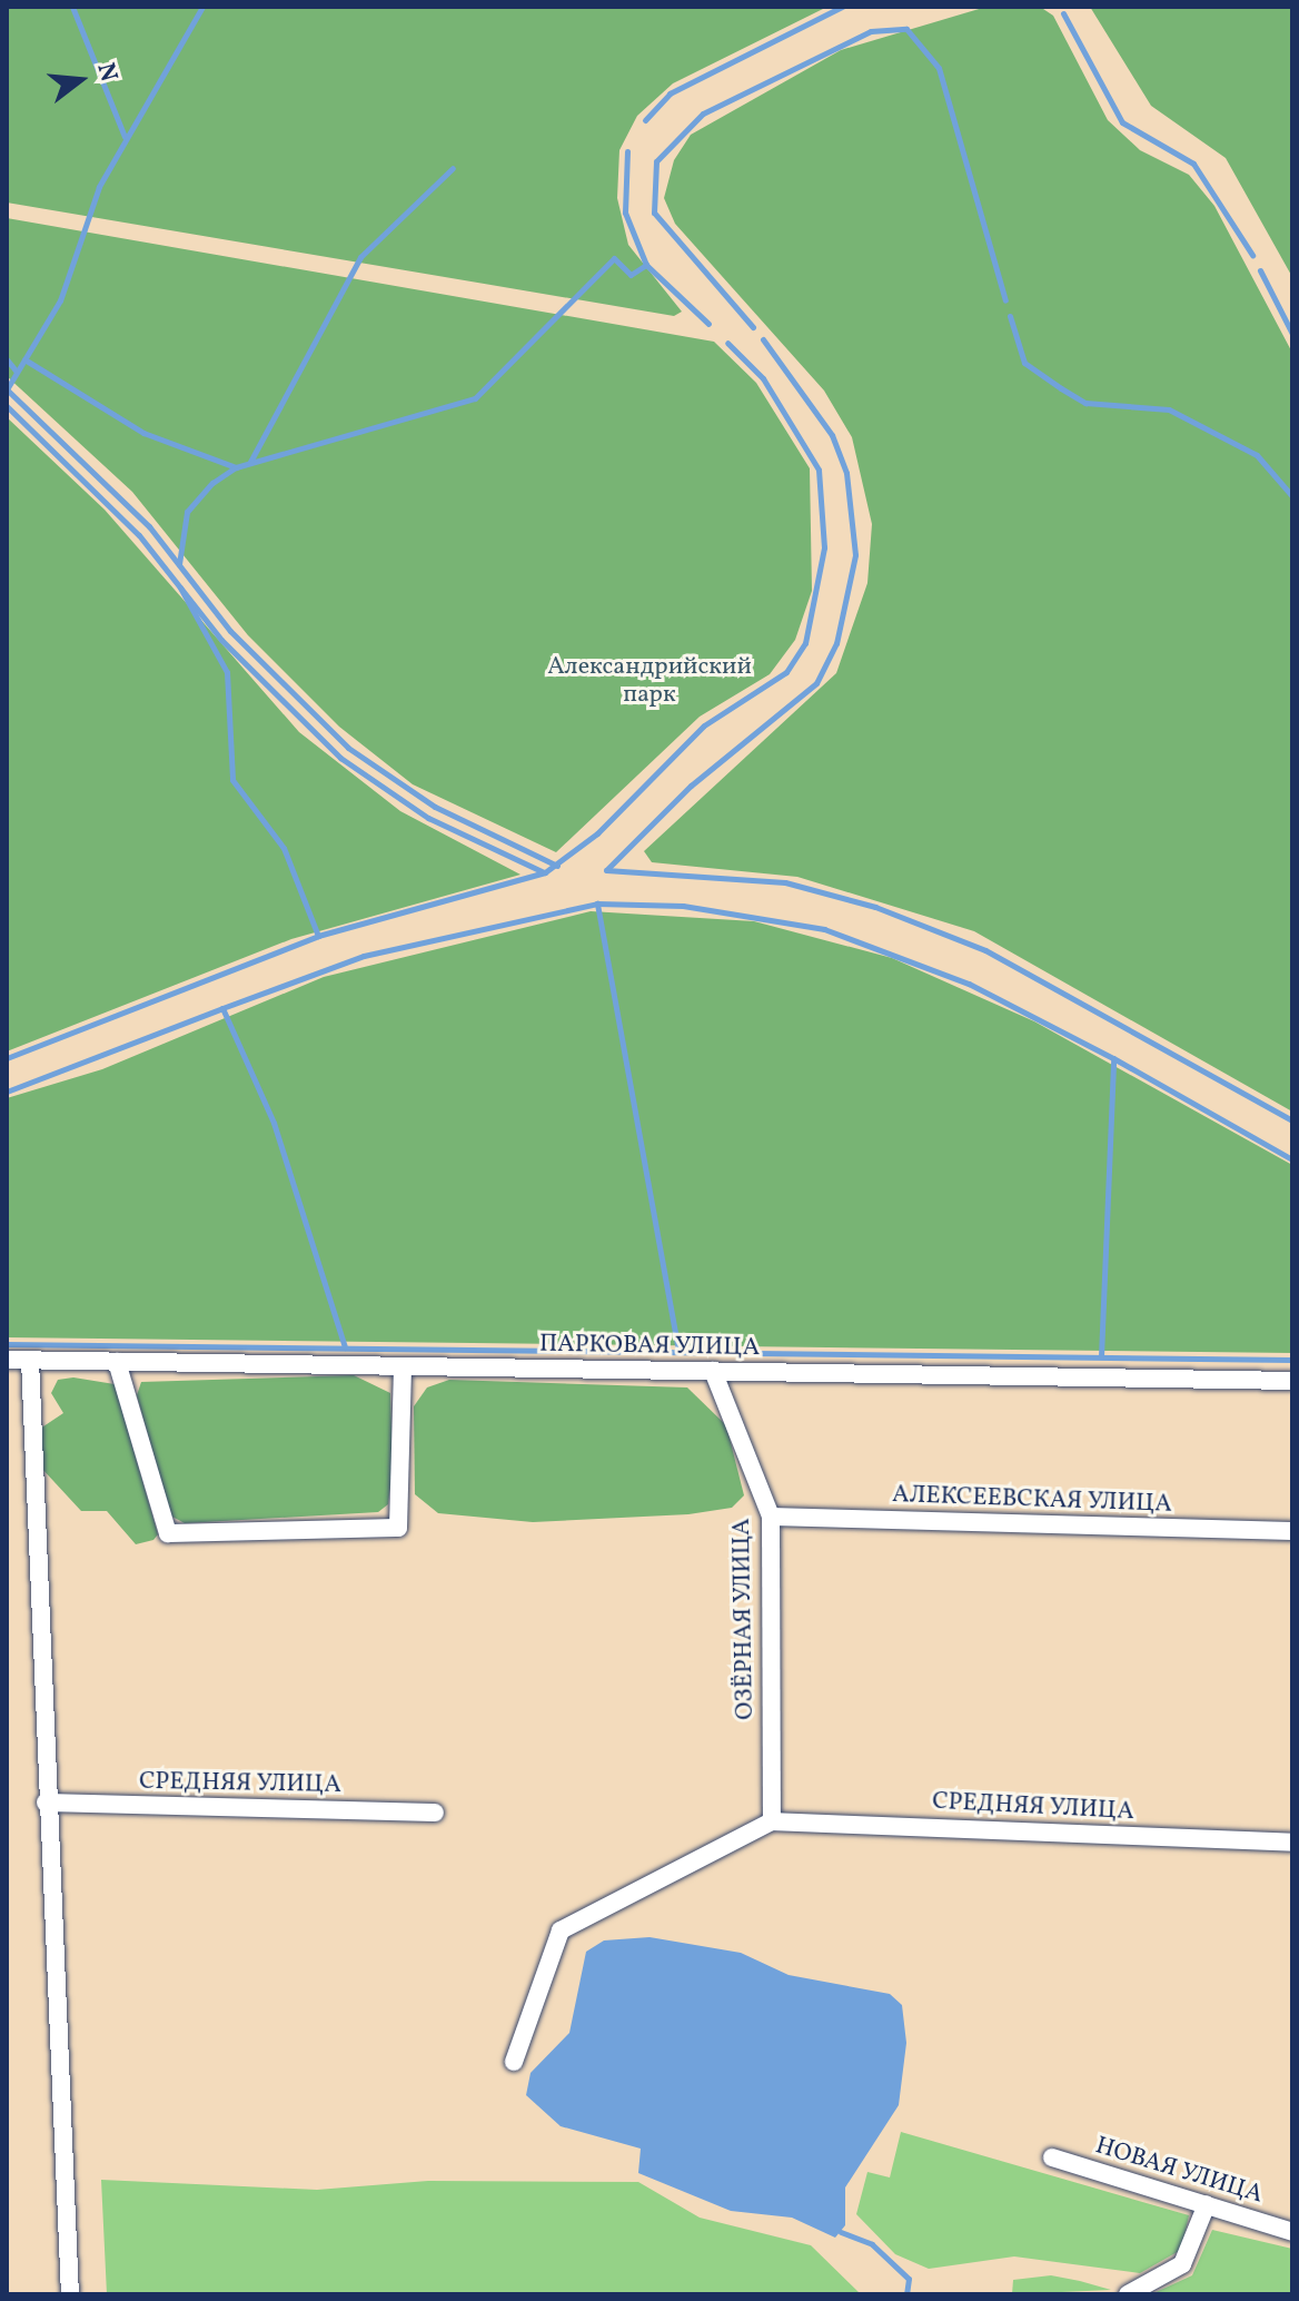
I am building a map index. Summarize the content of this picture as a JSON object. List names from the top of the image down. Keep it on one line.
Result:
{"streets":{"street":["ПАРКОВАЯ УЛИЦА","АЛЕКСЕЕВСКАЯ УЛИЦА","ОЗЁРНАЯ УЛИЦА","СРЕДНЯЯ УЛИЦА","НОВАЯ УЛИЦА"]},"crossings":[["ПАРКОВАЯ УЛИЦА","ОЗЁРНАЯ УЛИЦА"],["АЛЕКСЕЕВСКАЯ УЛИЦА","ОЗЁРНАЯ УЛИЦА"],["ОЗЁРНАЯ УЛИЦА","СРЕДНЯЯ УЛИЦА"]],"parks":["Александрийский парк"],"north":"right"}
